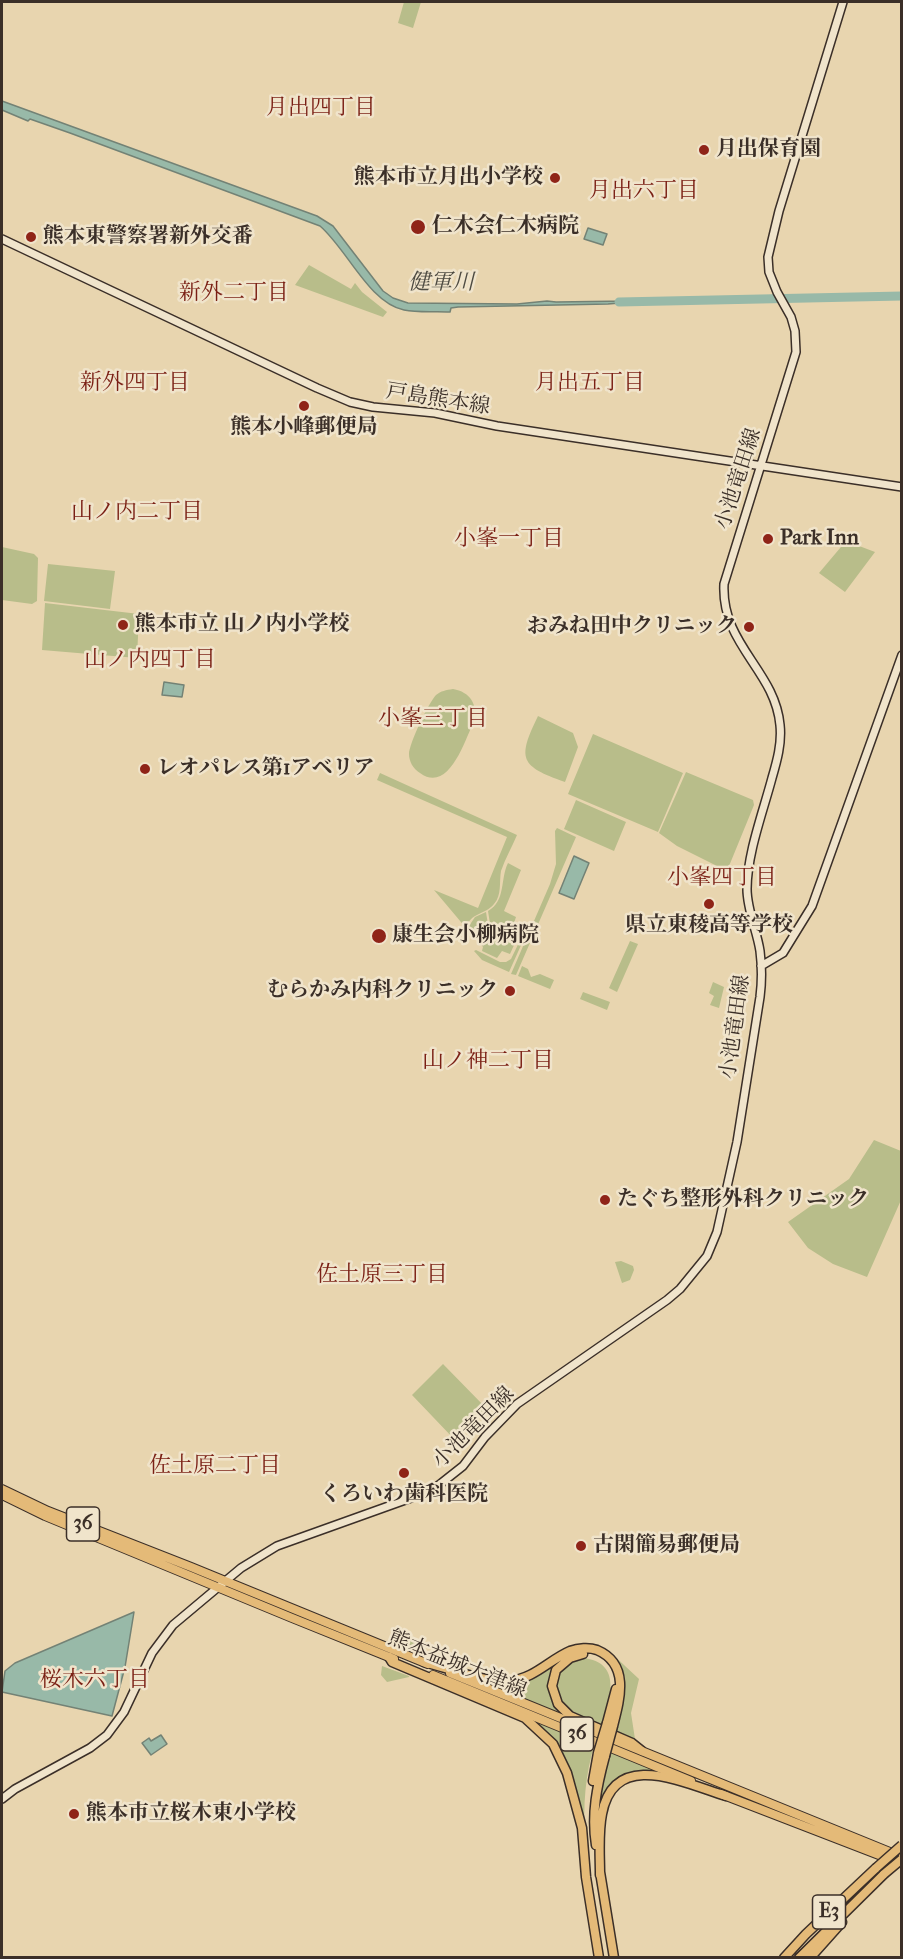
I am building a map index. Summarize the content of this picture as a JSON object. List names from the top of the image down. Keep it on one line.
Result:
{"streets":{"highway":["E3"],"main road":["戸島熊本線","小池竜田線","36","熊本益城大津線"]},"crossings":[["戸島熊本線","小池竜田線"],["小池竜田線","熊本益城大津線"],["熊本益城大津線","E3"]],"districts":["月出四丁目","月出六丁目","新外二丁目","新外四丁目","月出五丁目","山ノ内二丁目","小峯一丁目","山ノ内四丁目","小峯三丁目","小峯四丁目","山ノ神二丁目","佐土原三丁目","佐土原二丁目","桜木六丁目"],"water":["健軍川"],"places":["月出保育園","熊本市立月出小学校","仁木会仁木病院","熊本東警察署新外交番","熊本小峰郵便局","Park Inn","熊本市立 山ノ内小学校","おみね田中クリニック","レオパレス第1アベリア","県立東稜高等学校","康生会小柳病院","むらかみ内科クリニック","たぐち整形外科クリニック","くろいわ歯科医院","古閑簡易郵便局","熊本市立桜木東小学校"]}
